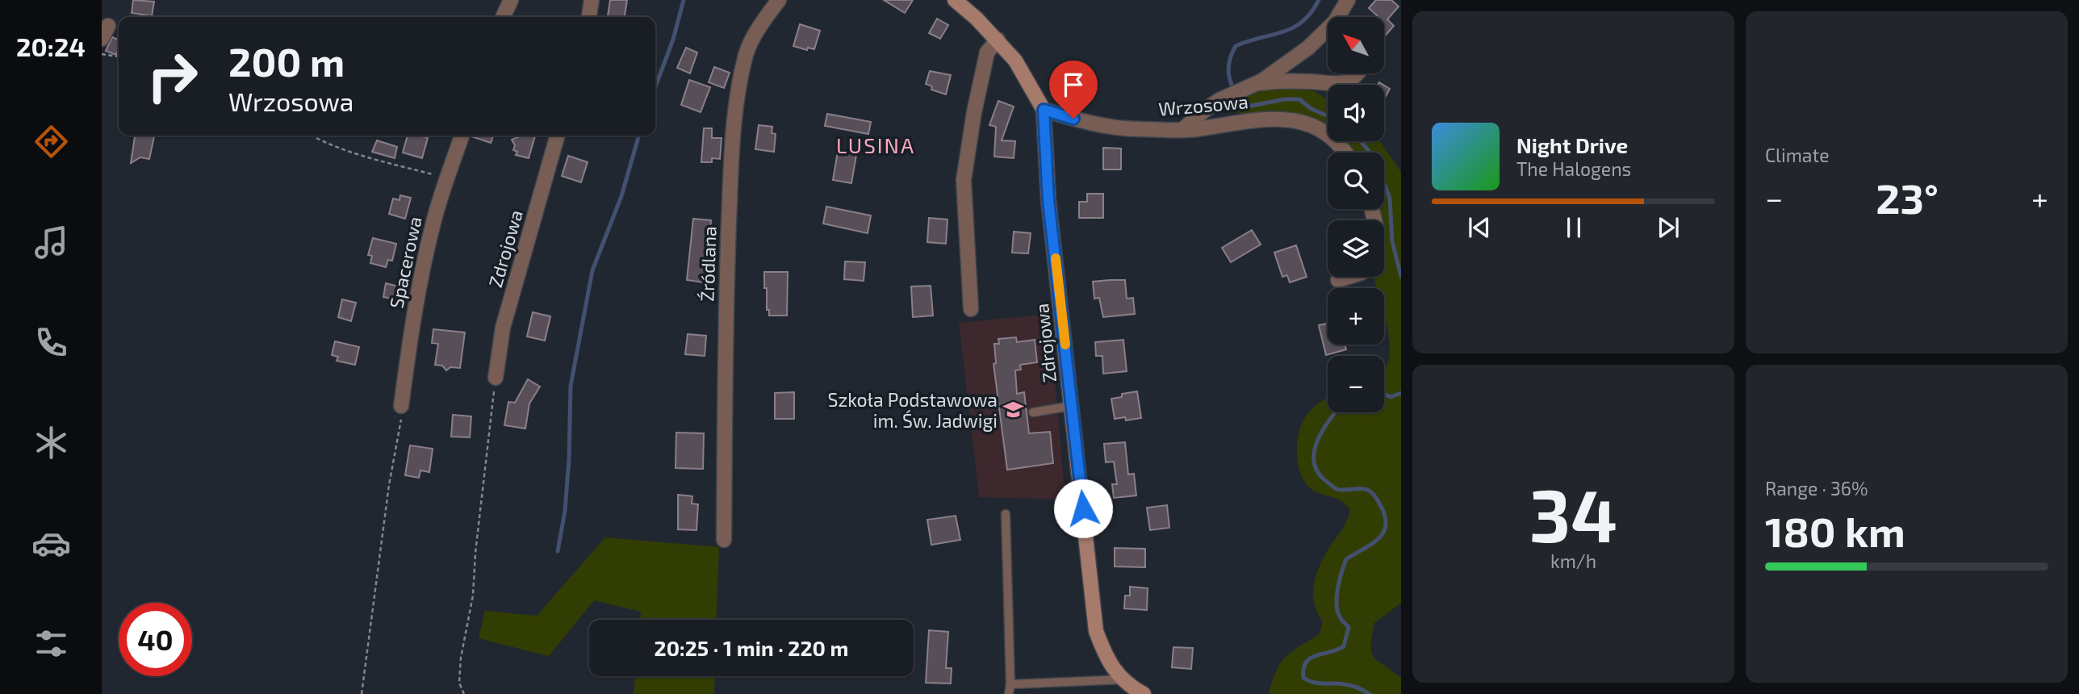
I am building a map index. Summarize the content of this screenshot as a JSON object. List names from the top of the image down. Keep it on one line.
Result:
{"streets":{"street":["Wrzosowa","Zdrojowa","Spacerowa","Źródlana"]},"crossings":[["Wrzosowa","Zdrojowa"]],"districts":["LUSINA"],"places":{"school or university":["Szkoła Podstawowa im. Św. Jadwigi"]},"north":"top left","page":{"tabs":"20:24","tile":["Climate",["34","km/h"],["Range · 36%","180 km"]],"map_buttons":["+","−"],"turn":["200 m","Wrzosowa"],"song":["Night Drive","The Halogens"],"heat":["−","23°","+"],"limit":"40","trip":"20:25 · 1 min · 220 m"}}
